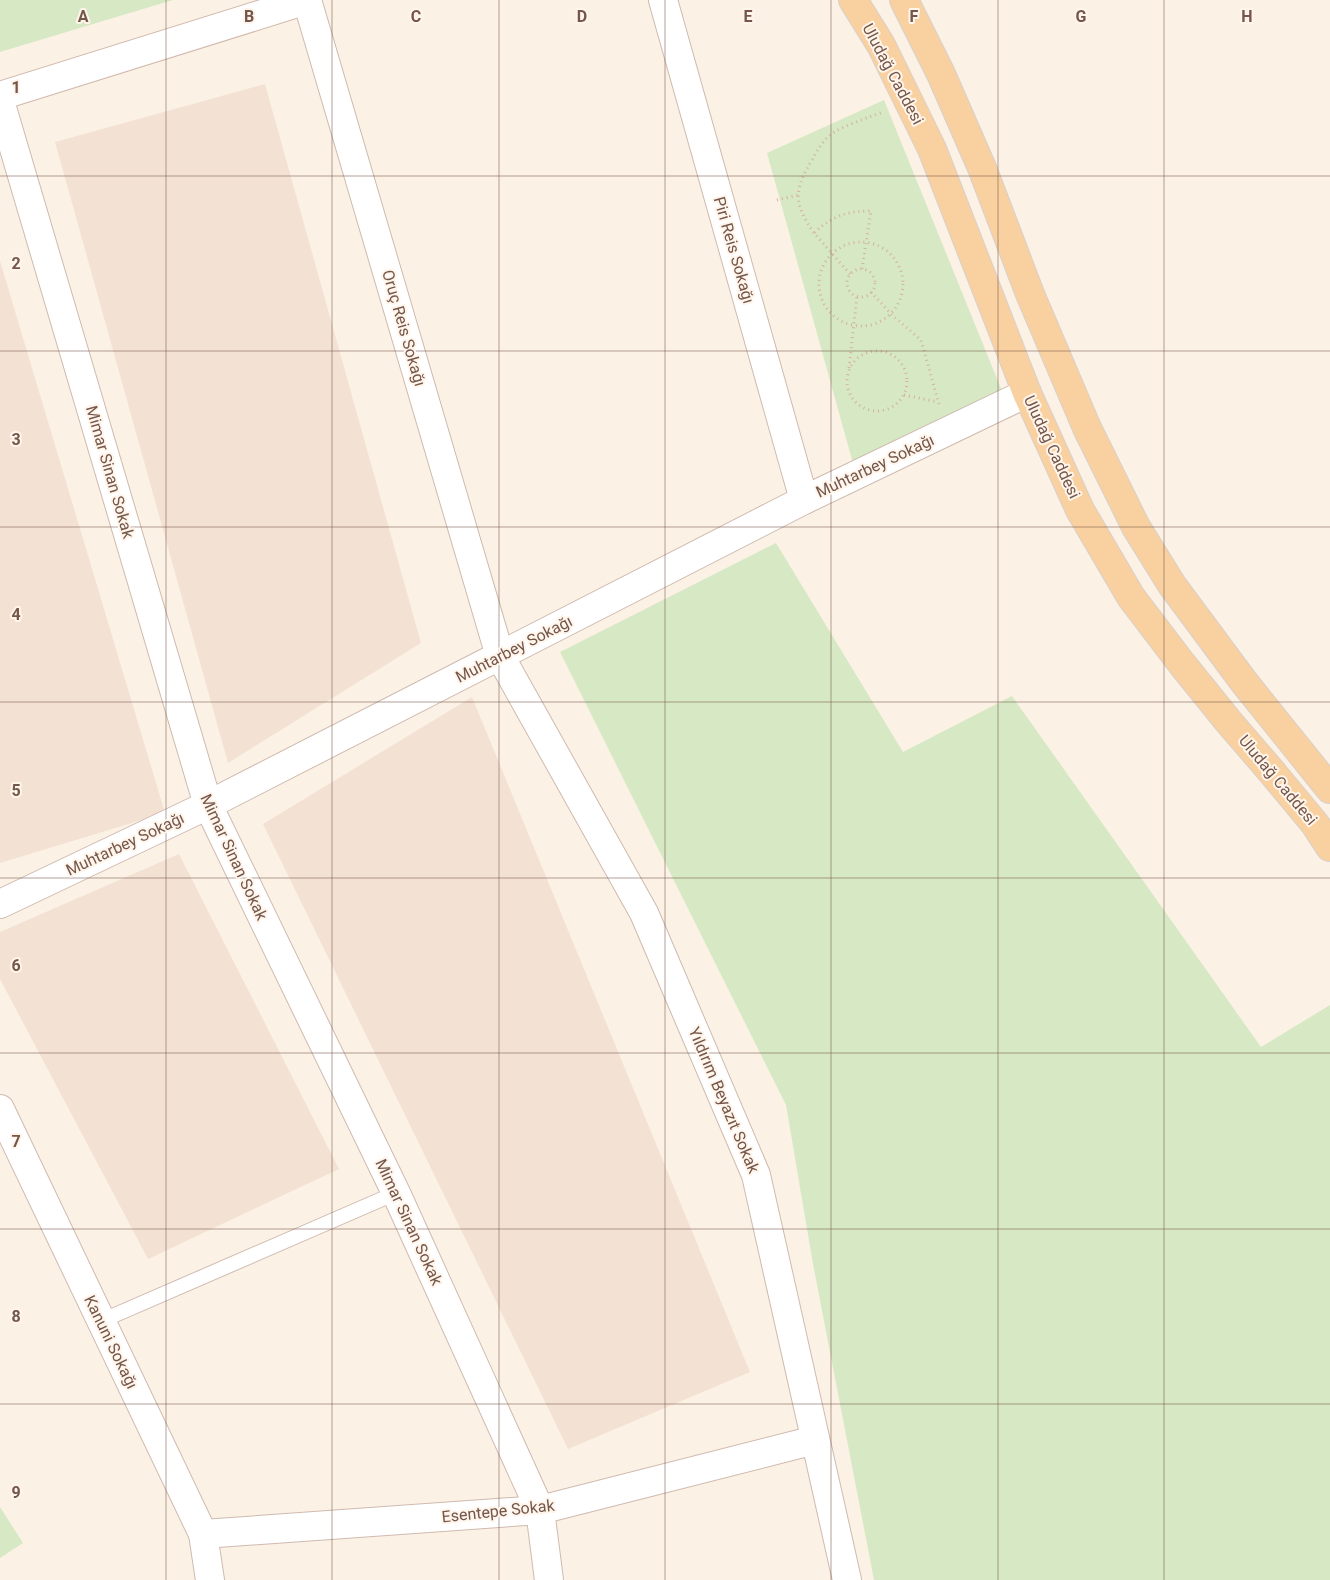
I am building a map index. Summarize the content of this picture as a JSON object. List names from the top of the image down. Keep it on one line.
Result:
{"streets":{"main road":["Uludağ Caddesi"],"street":["Piri Reis Sokağı","Oruç Reis Sokağı","Muhtarbey Sokağı","Mimar Sinan Sokak","Yıldırım Beyazıt Sokak","Kanuni Sokağı","Esentepe Sokak"]},"crossings":[["Uludağ Caddesi","Muhtarbey Sokağı"],["Piri Reis Sokağı","Muhtarbey Sokağı"],["Oruç Reis Sokağı","Muhtarbey Sokağı"],["Oruç Reis Sokağı","Yıldırım Beyazıt Sokak"],["Muhtarbey Sokağı","Mimar Sinan Sokak"],["Muhtarbey Sokağı","Yıldırım Beyazıt Sokak"],["Mimar Sinan Sokak","Esentepe Sokak"],["Yıldırım Beyazıt Sokak","Esentepe Sokak"],["Kanuni Sokağı","Esentepe Sokak"]],"grid":{"columns":["A","B","C","D","E","F","G","H"],"rows":["1","2","3","4","5","6","7","8","9"]}}
